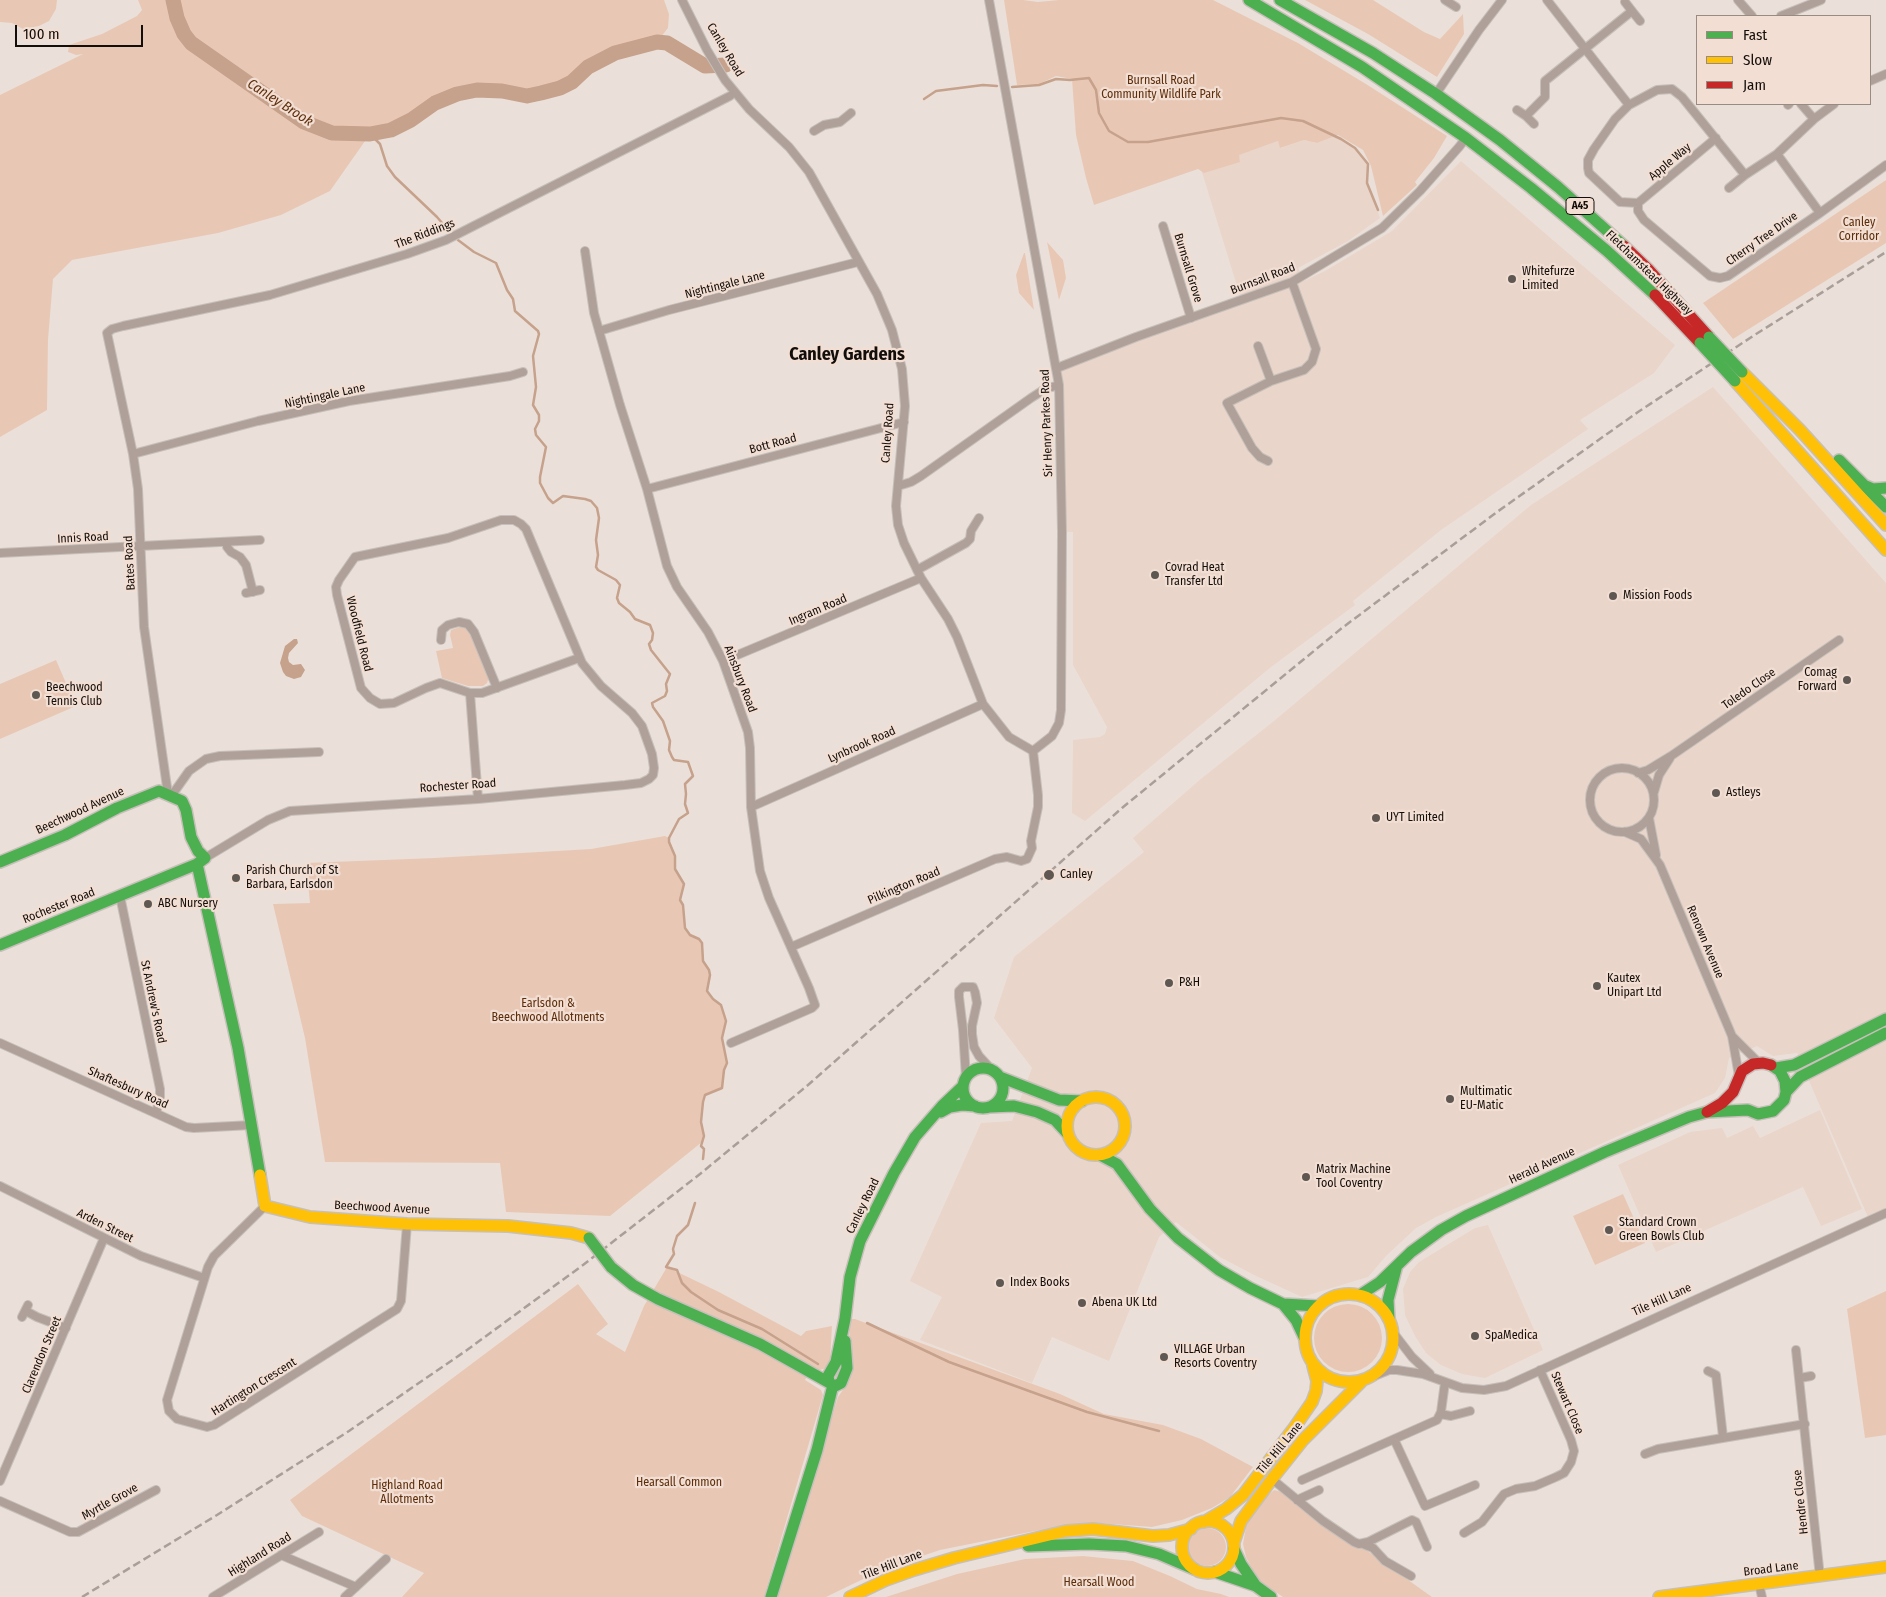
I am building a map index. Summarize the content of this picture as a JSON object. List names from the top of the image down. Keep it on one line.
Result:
{"streets":{"main road":["Canley Road","A45","Fletchamstead Highway","Rochester Road","Beechwood Avenue","Herald Avenue","Tile Hill Lane","Broad Lane"],"street":["Apple Way","The Riddings","Cherry Tree Drive","Burnsall Grove","Burnsall Road","Nightingale Lane","Sir Henry Parkes Road","Bott Road","Innis Road","Bates Road","Ingram Road","Woodfield Road","Ainsbury Road","Toledo Close","Lynbrook Road","Pilkington Road","Renown Avenue","St Andrew's Road","Shaftesbury Road","Arden Street","Clarendon Street","Hartington Crescent","Stewart Close","Myrtle Grove","Hendre Close","Highland Road"]},"crossings":[["Canley Road","Nightingale Lane"],["Canley Road","Sir Henry Parkes Road"],["Canley Road","Bott Road"],["Canley Road","Ingram Road"],["Canley Road","Lynbrook Road"],["Canley Road","Beechwood Avenue"],["Canley Road","Pilkington Road"],["Apple Way","Cherry Tree Drive"],["The Riddings","Bates Road"],["Burnsall Grove","Burnsall Road"],["Fletchamstead Highway","Burnsall Road"],["Burnsall Road","Sir Henry Parkes Road"],["Nightingale Lane","Bates Road"],["Nightingale Lane","Ainsbury Road"],["Sir Henry Parkes Road","Pilkington Road"],["Bott Road","Ainsbury Road"],["Innis Road","Bates Road"],["Bates Road","Beechwood Avenue"],["Ingram Road","Ainsbury Road"],["Woodfield Road","Rochester Road"],["Ainsbury Road","Lynbrook Road"],["Ainsbury Road","Pilkington Road"],["Toledo Close","Renown Avenue"],["Rochester Road","St Andrew's Road"],["Beechwood Avenue","Hartington Crescent"],["Renown Avenue","Herald Avenue"],["St Andrew's Road","Shaftesbury Road"],["Herald Avenue","Tile Hill Lane"],["Arden Street","Clarendon Street"],["Arden Street","Hartington Crescent"],["Tile Hill Lane","Stewart Close"],["Hendre Close","Broad Lane"]],"districts":["Canley Gardens"],"water":["Canley Brook"],"parks":["Burnsall Road Community Wildlife Park","Canley Corridor","Earlsdon & Beechwood Allotments","Hearsall Common","Highland Road Allotments","Hearsall Wood"],"places":["Whitefurze Limited","Covrad Heat Transfer Ltd","Mission Foods","Comag Forward","Beechwood Tennis Club","Astleys","UYT Limited","Canley","Parish Church of St Barbara, Earlsdon","ABC Nursery","P&H","Kautex Unipart Ltd","Multimatic EU-Matic","Matrix Machine Tool Coventry","Standard Crown Green Bowls Club","Index Books","Abena UK Ltd","SpaMedica","VILLAGE Urban Resorts Coventry"],"legend":["Fast","Slow","Jam"],"scale_bar":"100 m"}
